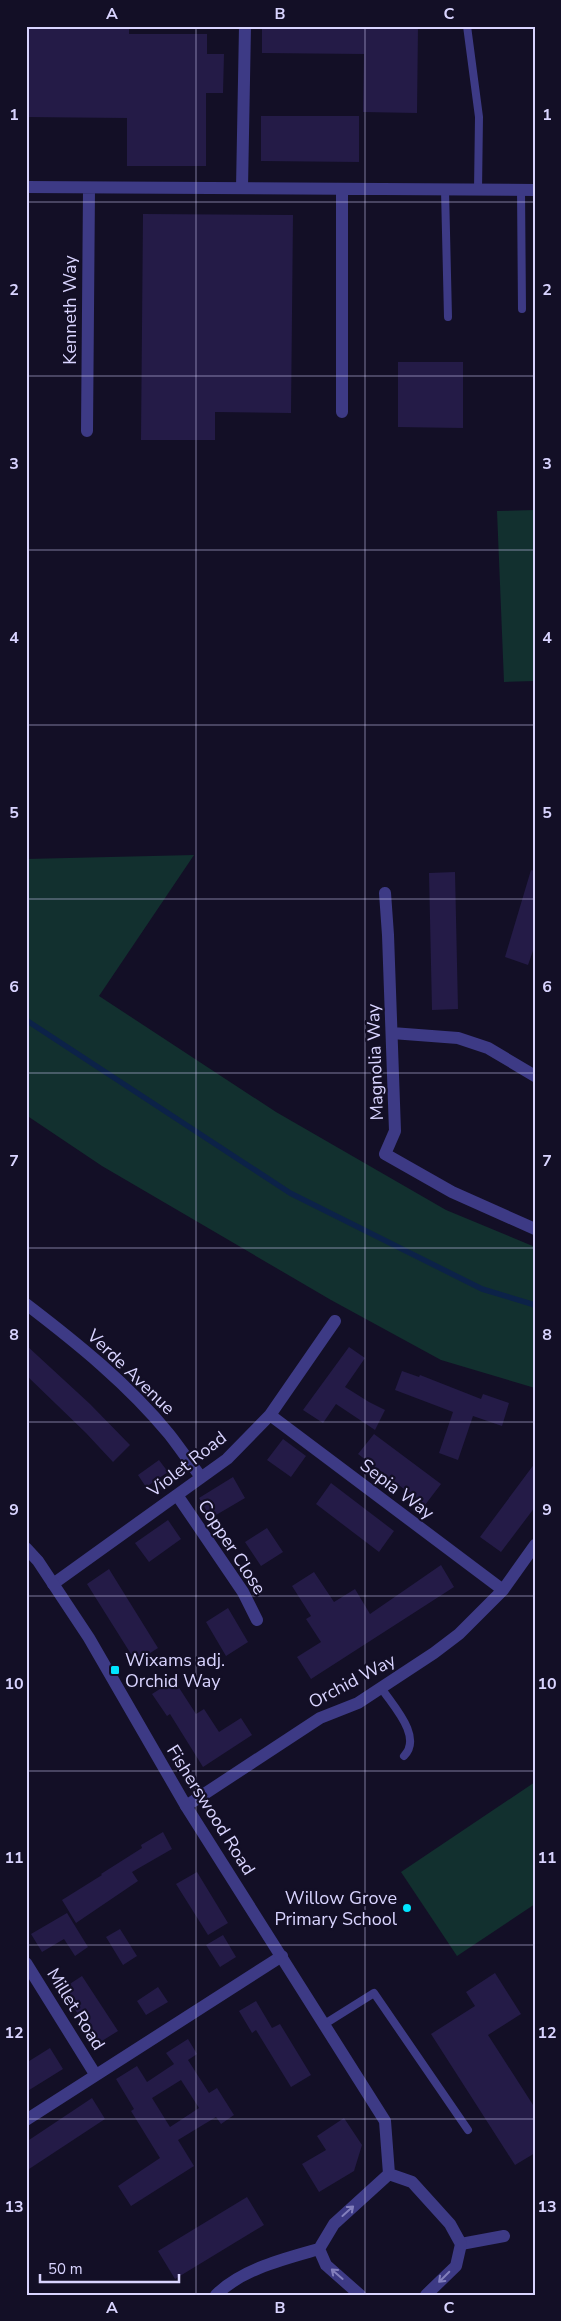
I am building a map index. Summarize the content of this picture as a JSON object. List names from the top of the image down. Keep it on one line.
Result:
{"streets":{"street":["Kenneth Way","Magnolia Way","Verde Avenue","Violet Road","Sepia Way","Copper Close","Orchid Way","Fisherswood Road","Millet Road"]},"crossings":[["Verde Avenue","Violet Road"],["Violet Road","Sepia Way"],["Violet Road","Copper Close"],["Violet Road","Fisherswood Road"],["Sepia Way","Orchid Way"],["Orchid Way","Fisherswood Road"]],"places":{"transit":["Wixams adj. Orchid Way"],"other":["Willow Grove Primary School"]},"scale_bar":"50 m","grid":{"columns":["A","B","C"],"rows":["1","2","3","4","5","6","7","8","9","10","11","12","13"]}}
